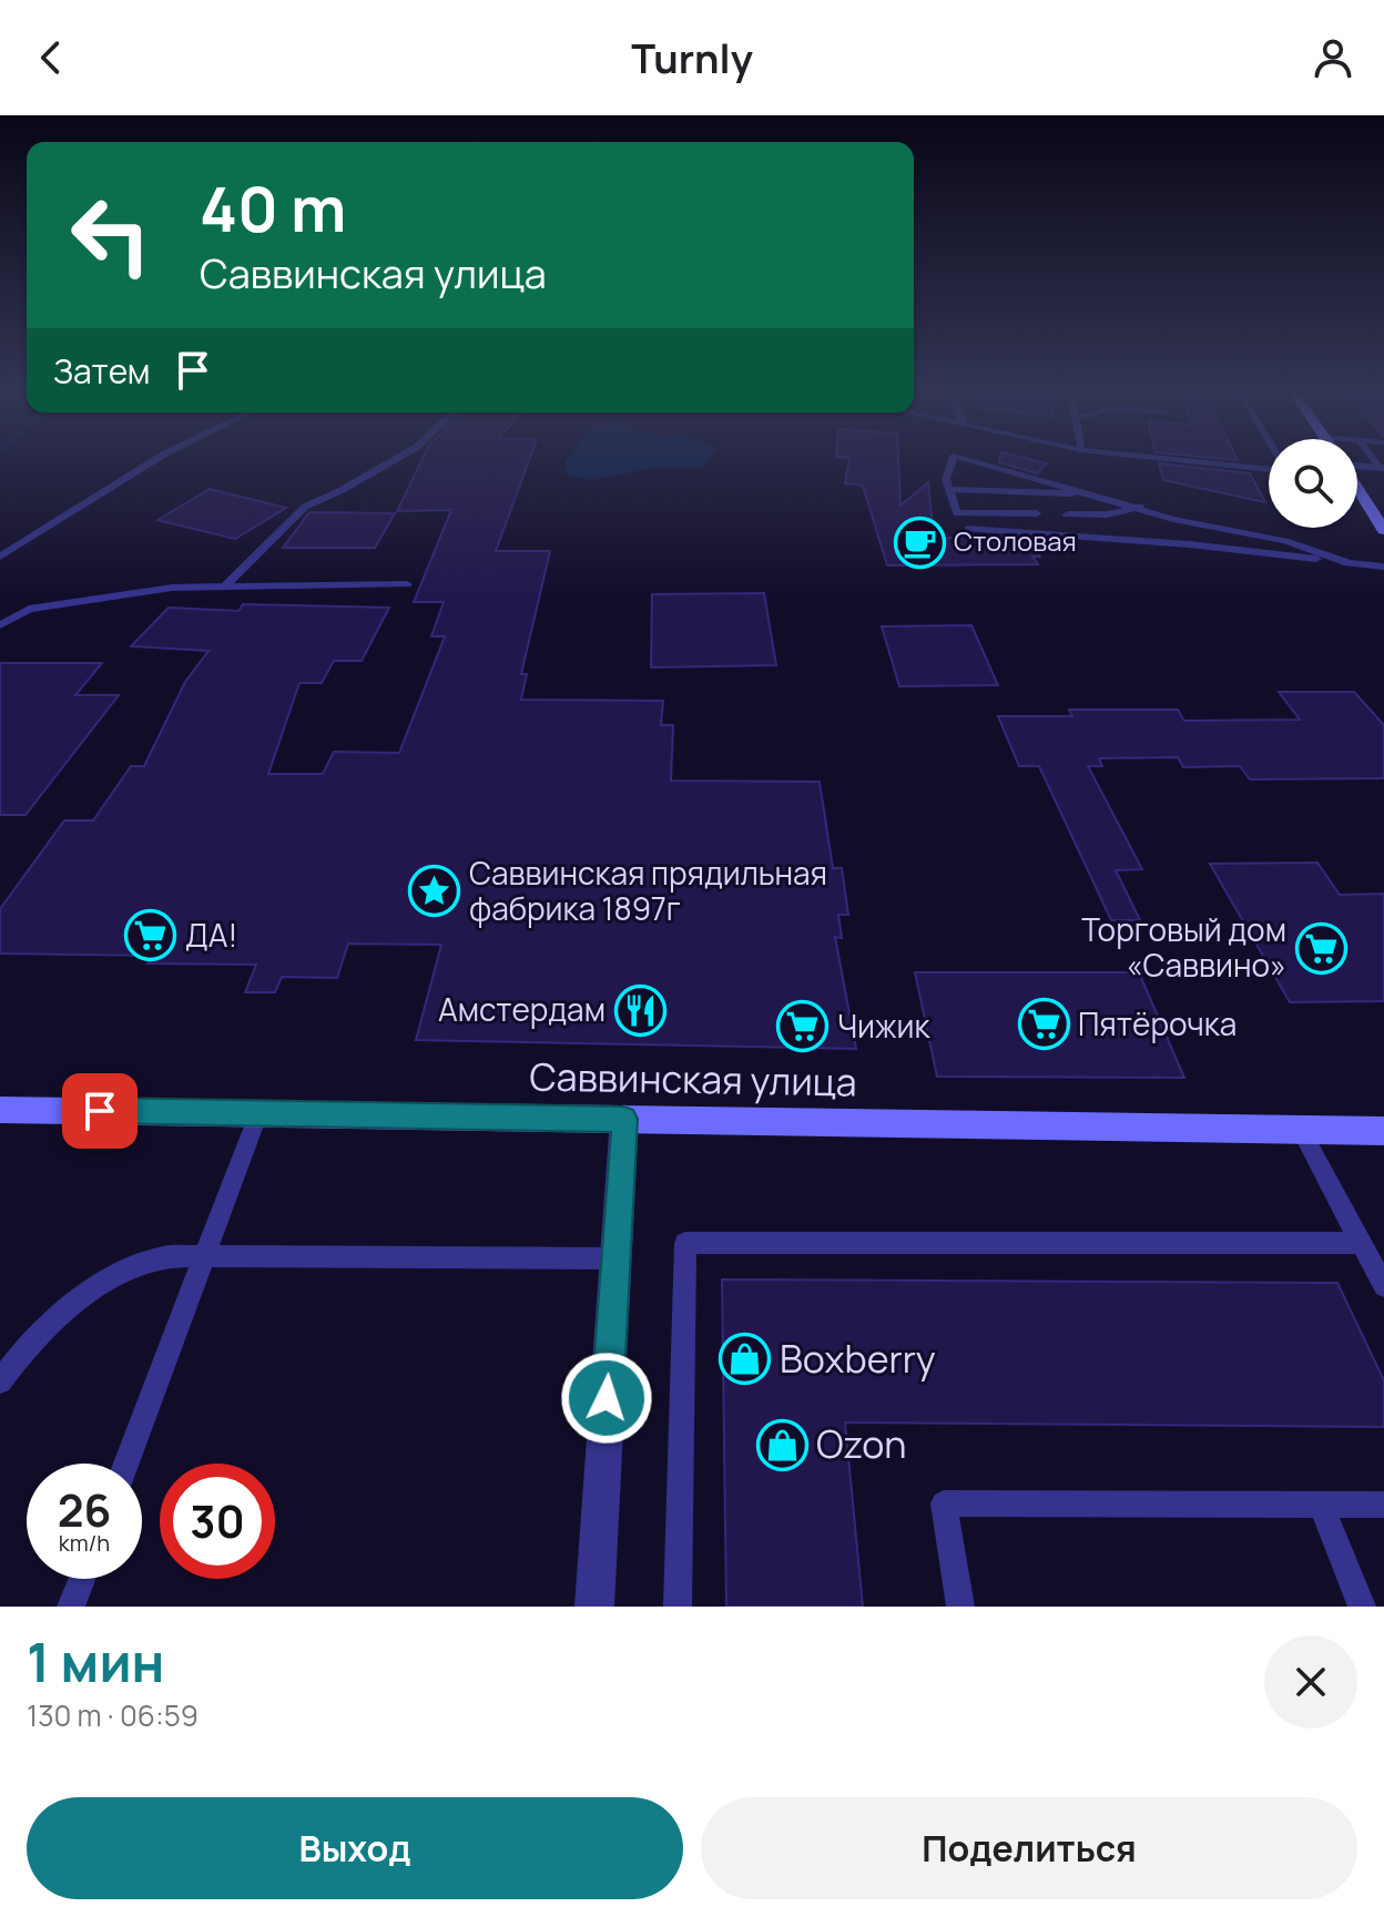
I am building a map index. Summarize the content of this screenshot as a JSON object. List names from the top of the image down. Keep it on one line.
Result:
{"streets":{"main road":["Саввинская улица"]},"places":{"cafe":["Столовая"],"place":["Саввинская прядильная фабрика 1897г"],"supermarket":["ДА!","Торговый дом «Саввино»","Пятёрочка","Чижик"],"restaurant":["Амстердам"],"shop":["Boxberry","Ozon"]},"page":{"header":"Turnly","turn":["40 m","Саввинская улица"],"then":"Затем","speed":"26 km/h","limit":"30","heading":["1 мин","130 m · 06:59"],"buttons":["Выход","Поделиться"]}}
